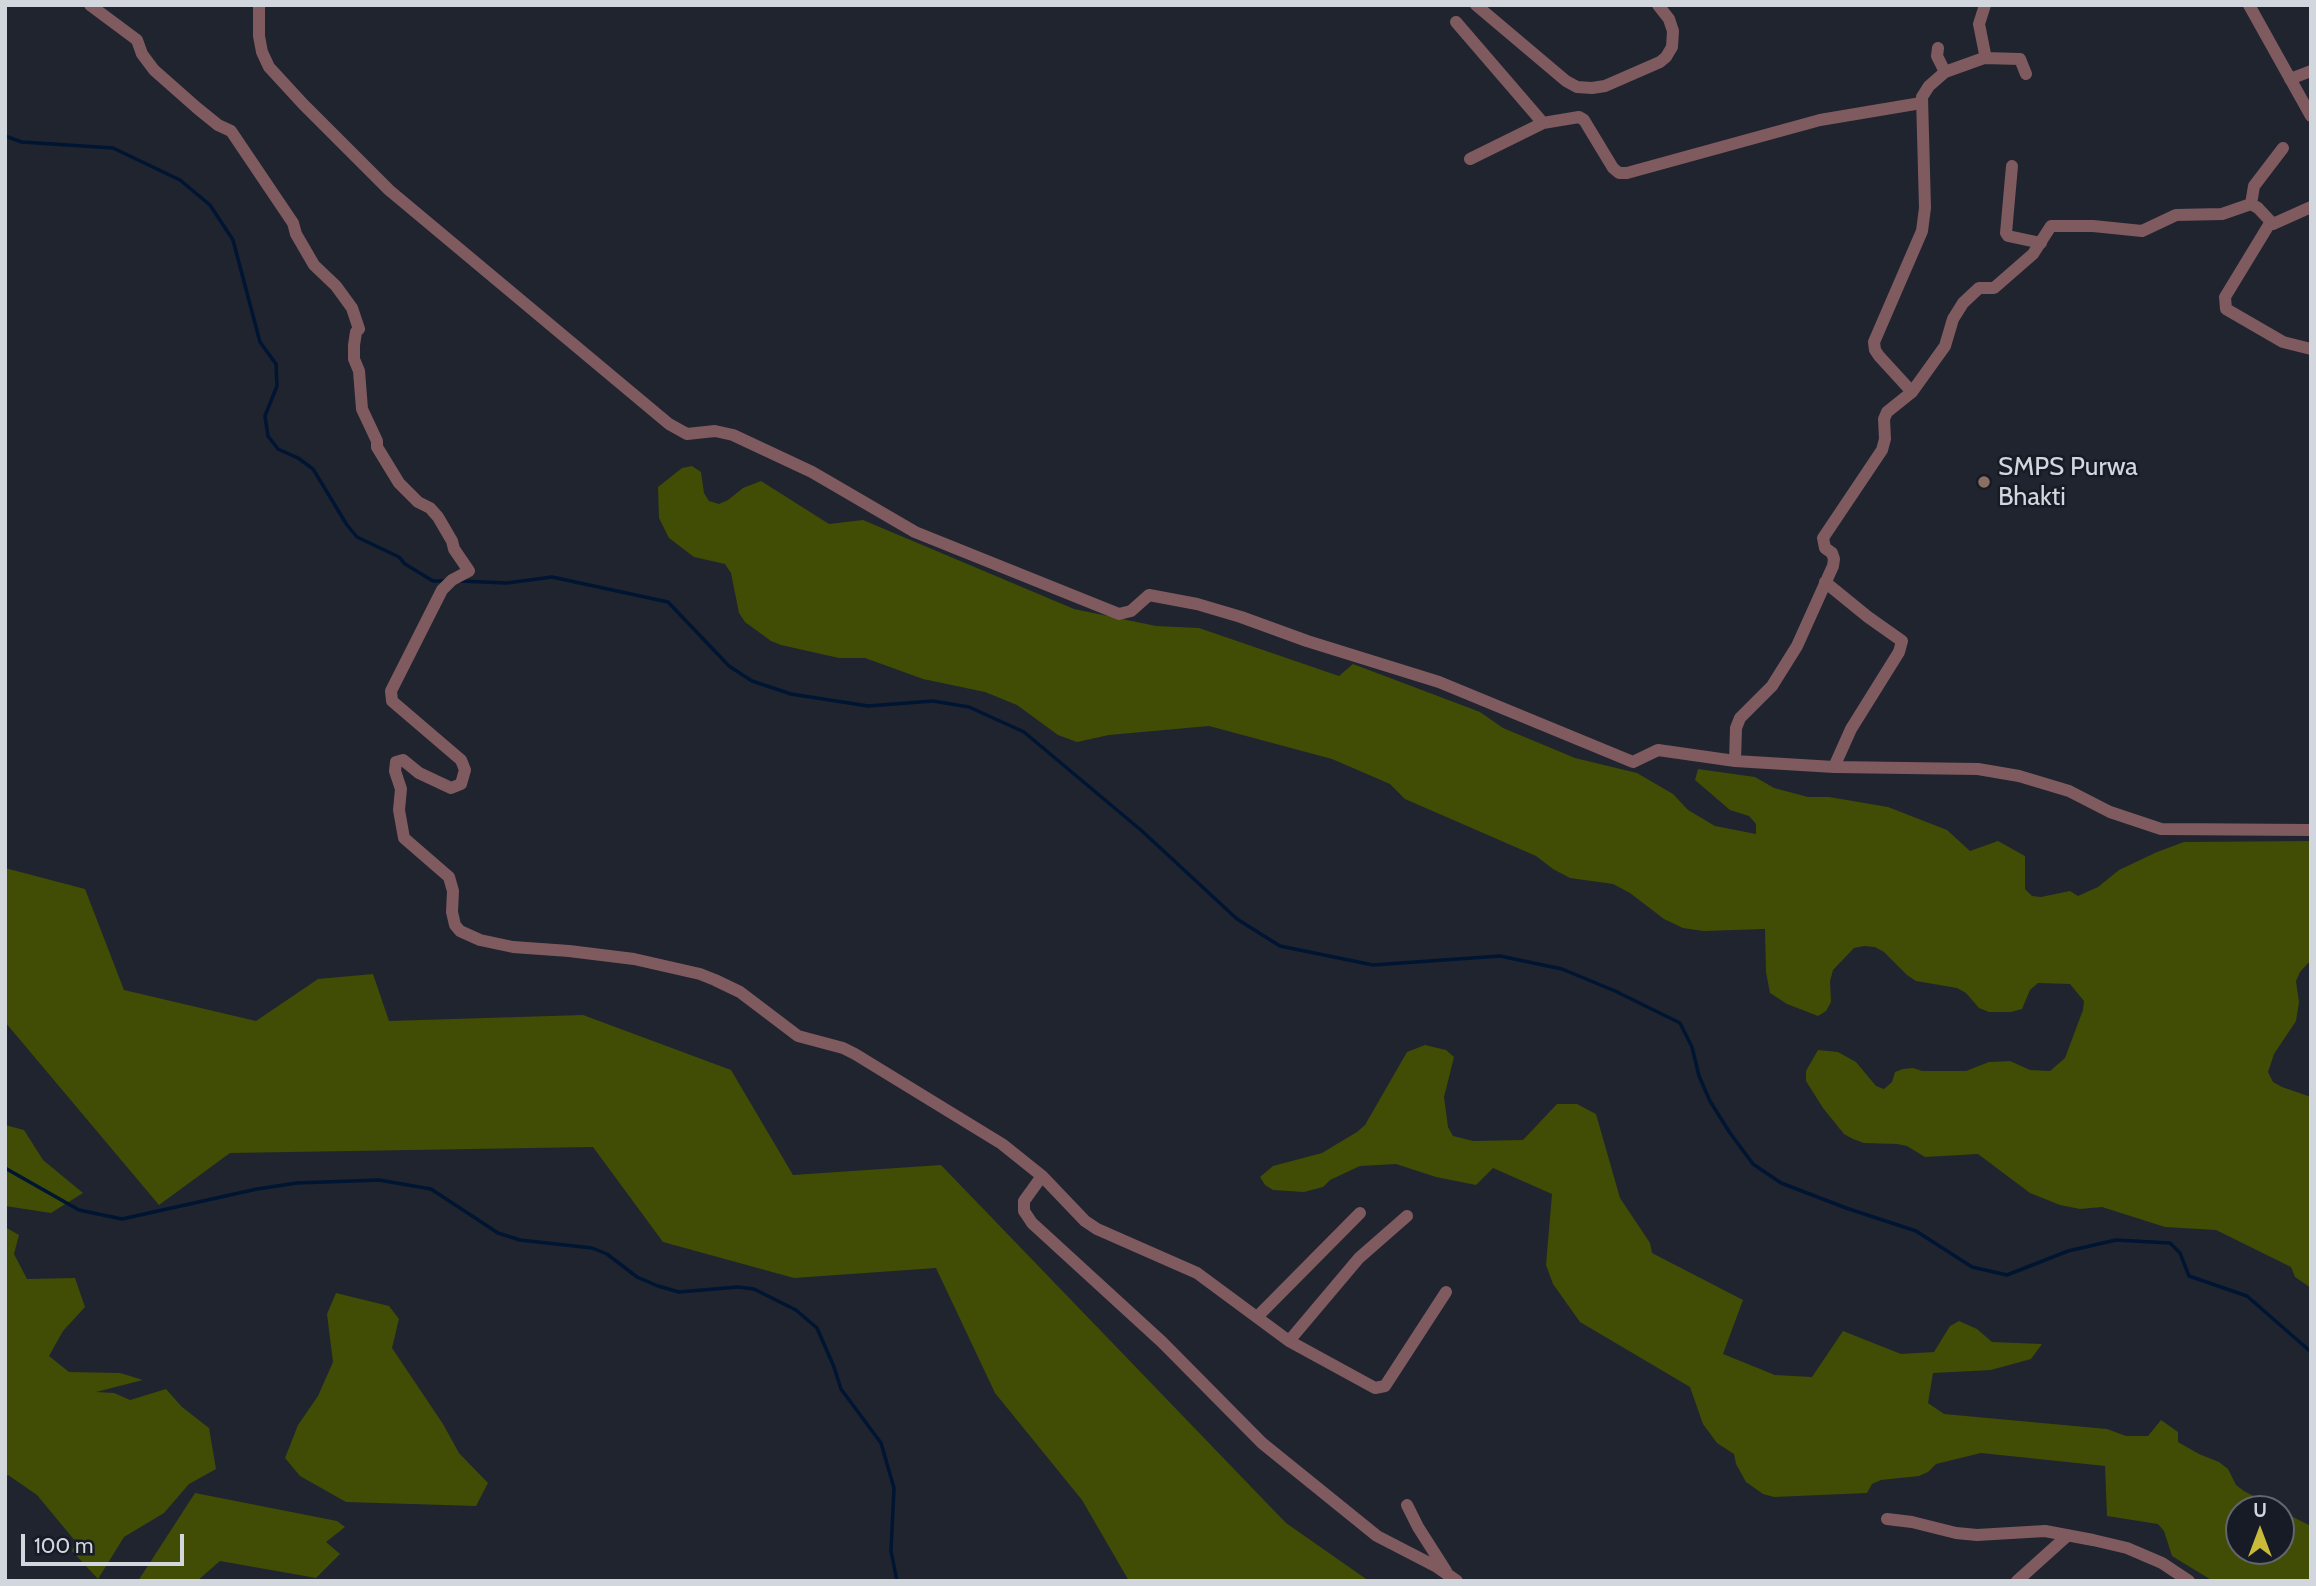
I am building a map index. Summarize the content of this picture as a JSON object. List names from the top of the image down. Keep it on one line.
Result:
{"places":["SMPS Purwa Bhakti"],"scale_bar":"100 m","north":"top"}
